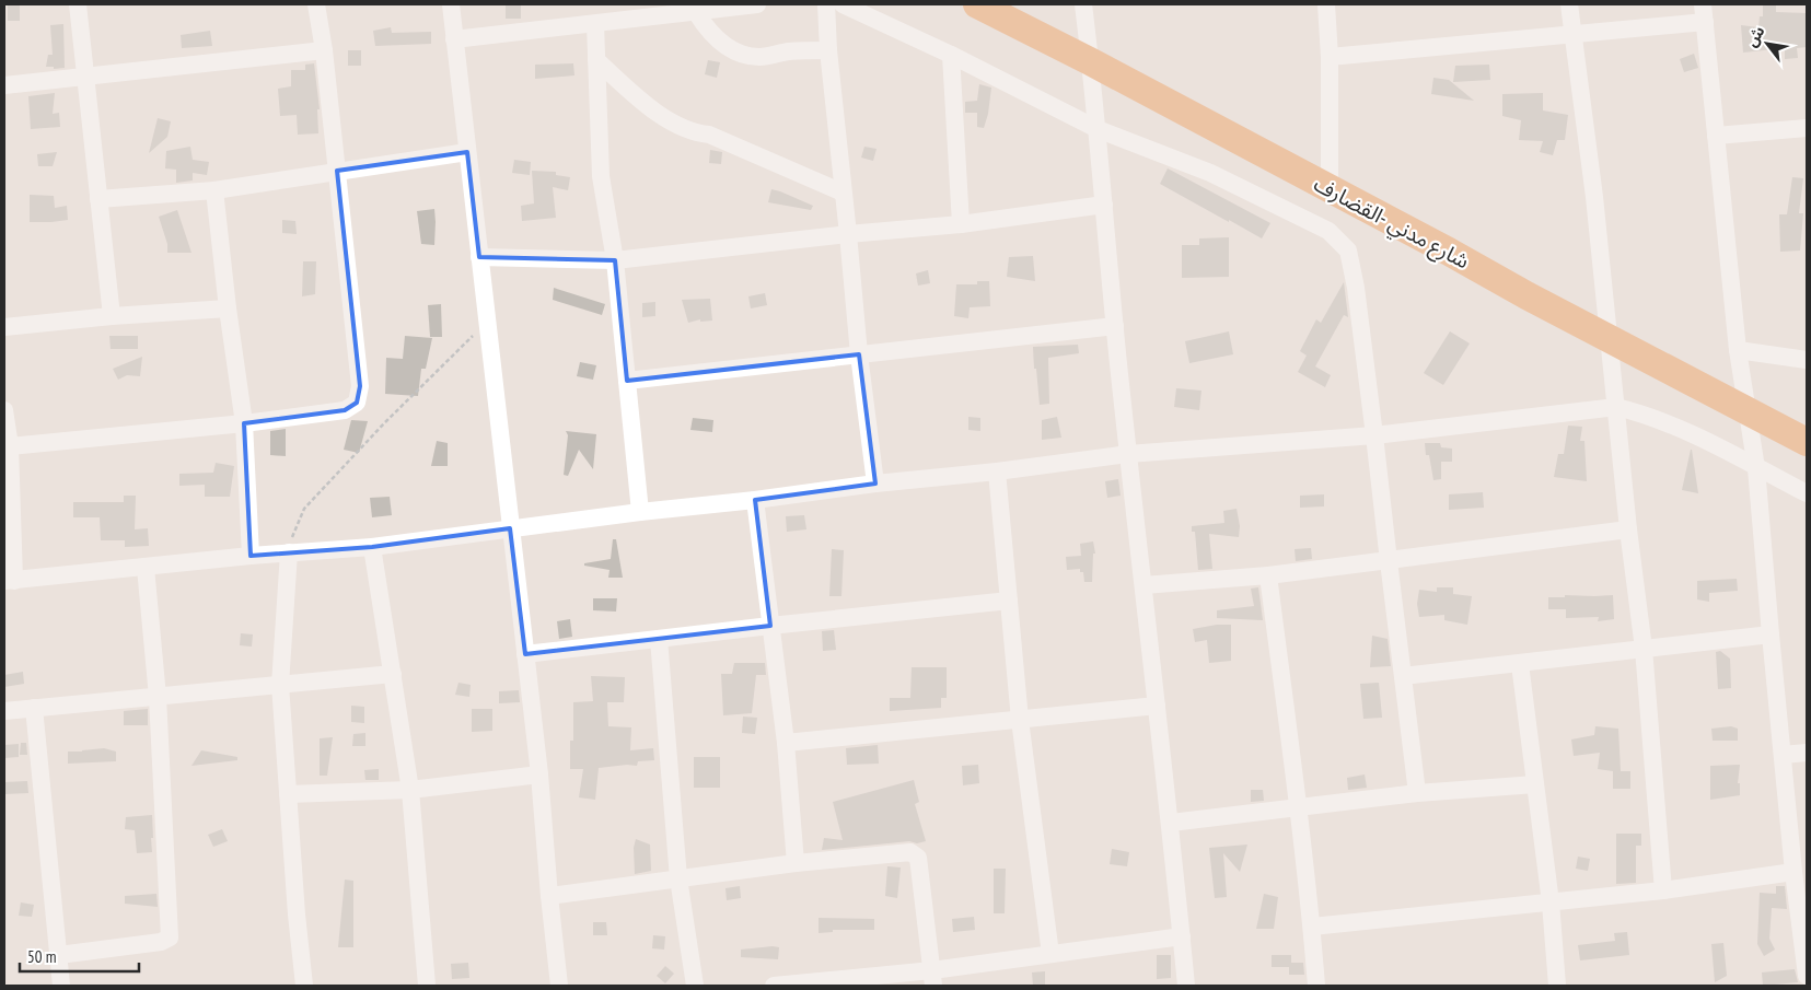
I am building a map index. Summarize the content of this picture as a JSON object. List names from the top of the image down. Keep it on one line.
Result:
{"streets":{"highway":["شارع مدني -القضارف"]},"scale_bar":"50 m","north":"top left"}
